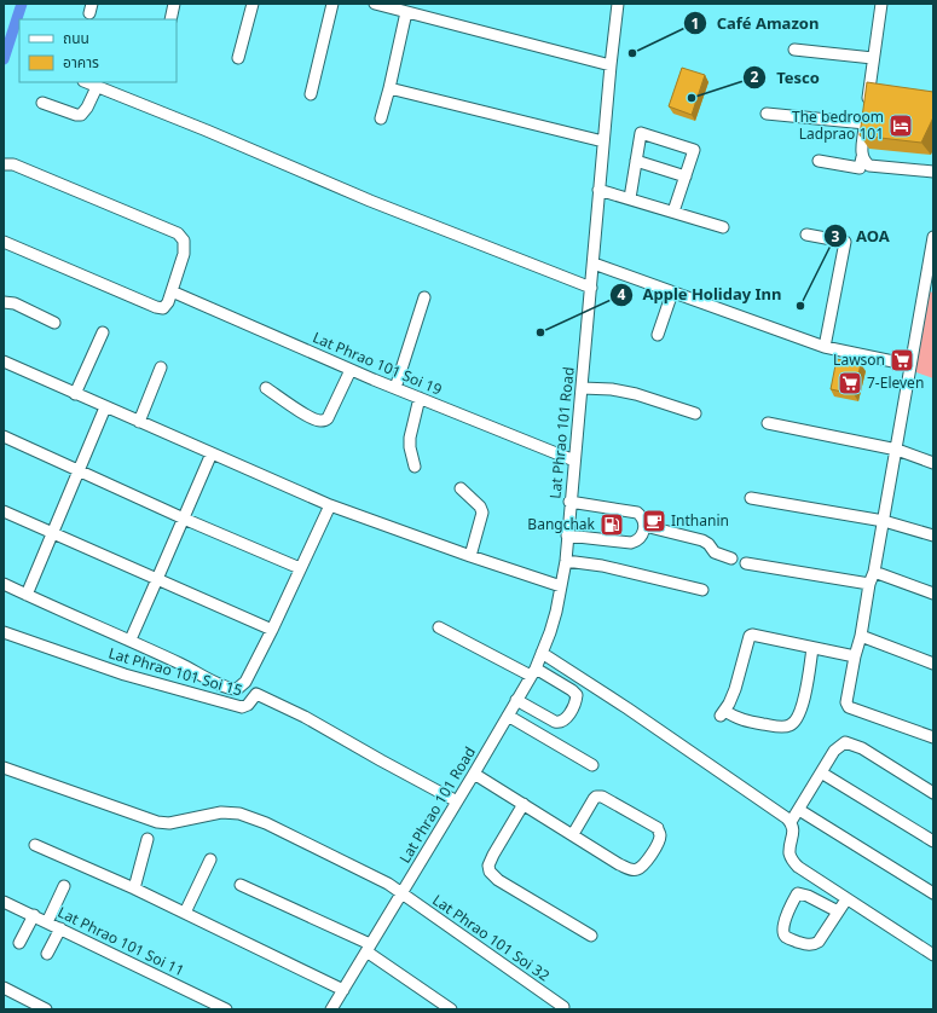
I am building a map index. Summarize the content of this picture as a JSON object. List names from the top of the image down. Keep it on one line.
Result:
{"streets":{"street":["Lat Phrao 101 Soi 19","Lat Phrao 101 Road","Lat Phrao 101 Soi 15","Lat Phrao 101 Soi 32","Lat Phrao 101 Soi 11"]},"crossings":[["Lat Phrao 101 Soi 19","Lat Phrao 101 Road"],["Lat Phrao 101 Road","Lat Phrao 101 Soi 15"],["Lat Phrao 101 Road","Lat Phrao 101 Soi 32"]],"places":{"other":["Café Amazon","Tesco","AOA","Apple Holiday Inn"],"hotel":["The bedroom Ladprao 101"],"supermarket":["Lawson","7-Eleven"],"cafe":["Inthanin"],"fuel station":["Bangchak"]},"legend":["ถนน","อาคาร"]}
